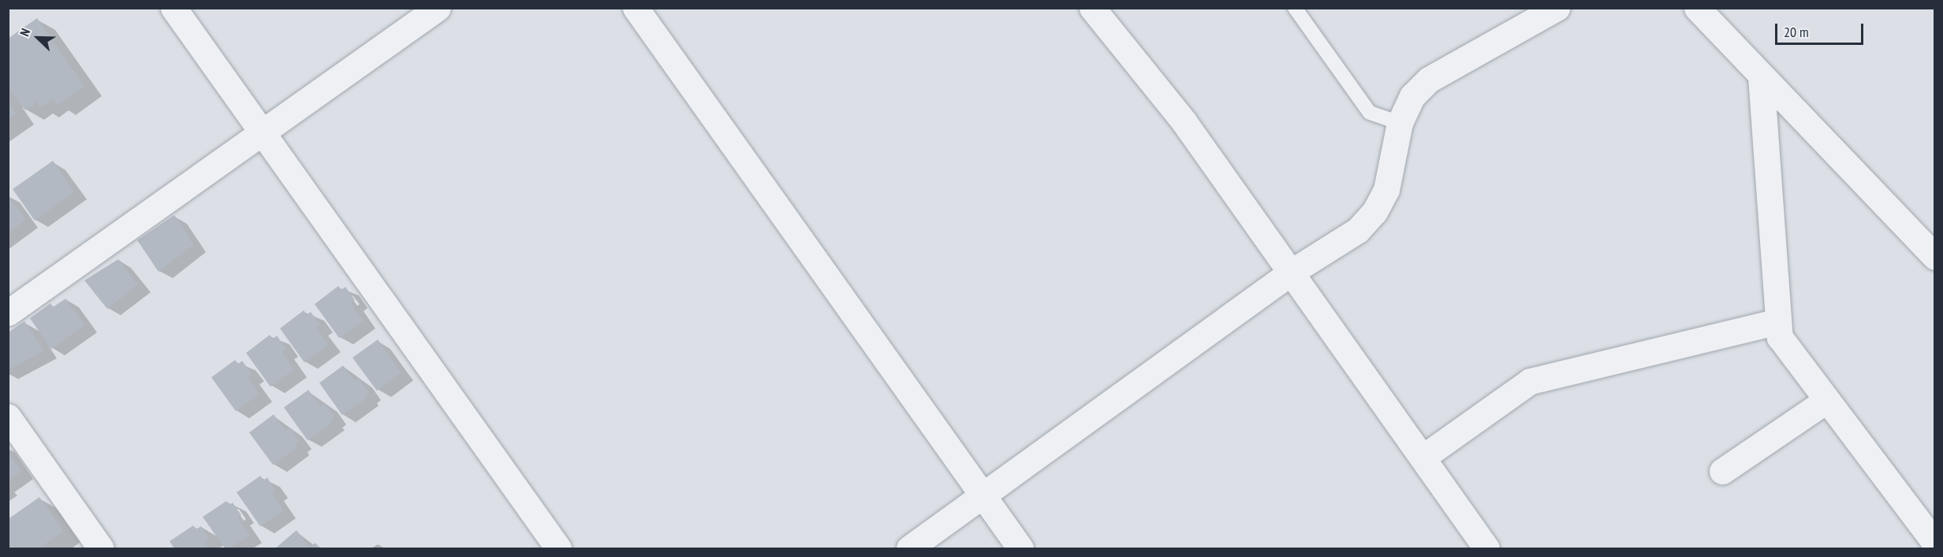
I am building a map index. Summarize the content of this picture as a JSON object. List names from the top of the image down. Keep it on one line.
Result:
{"scale_bar":"20 m","north":"top left"}
